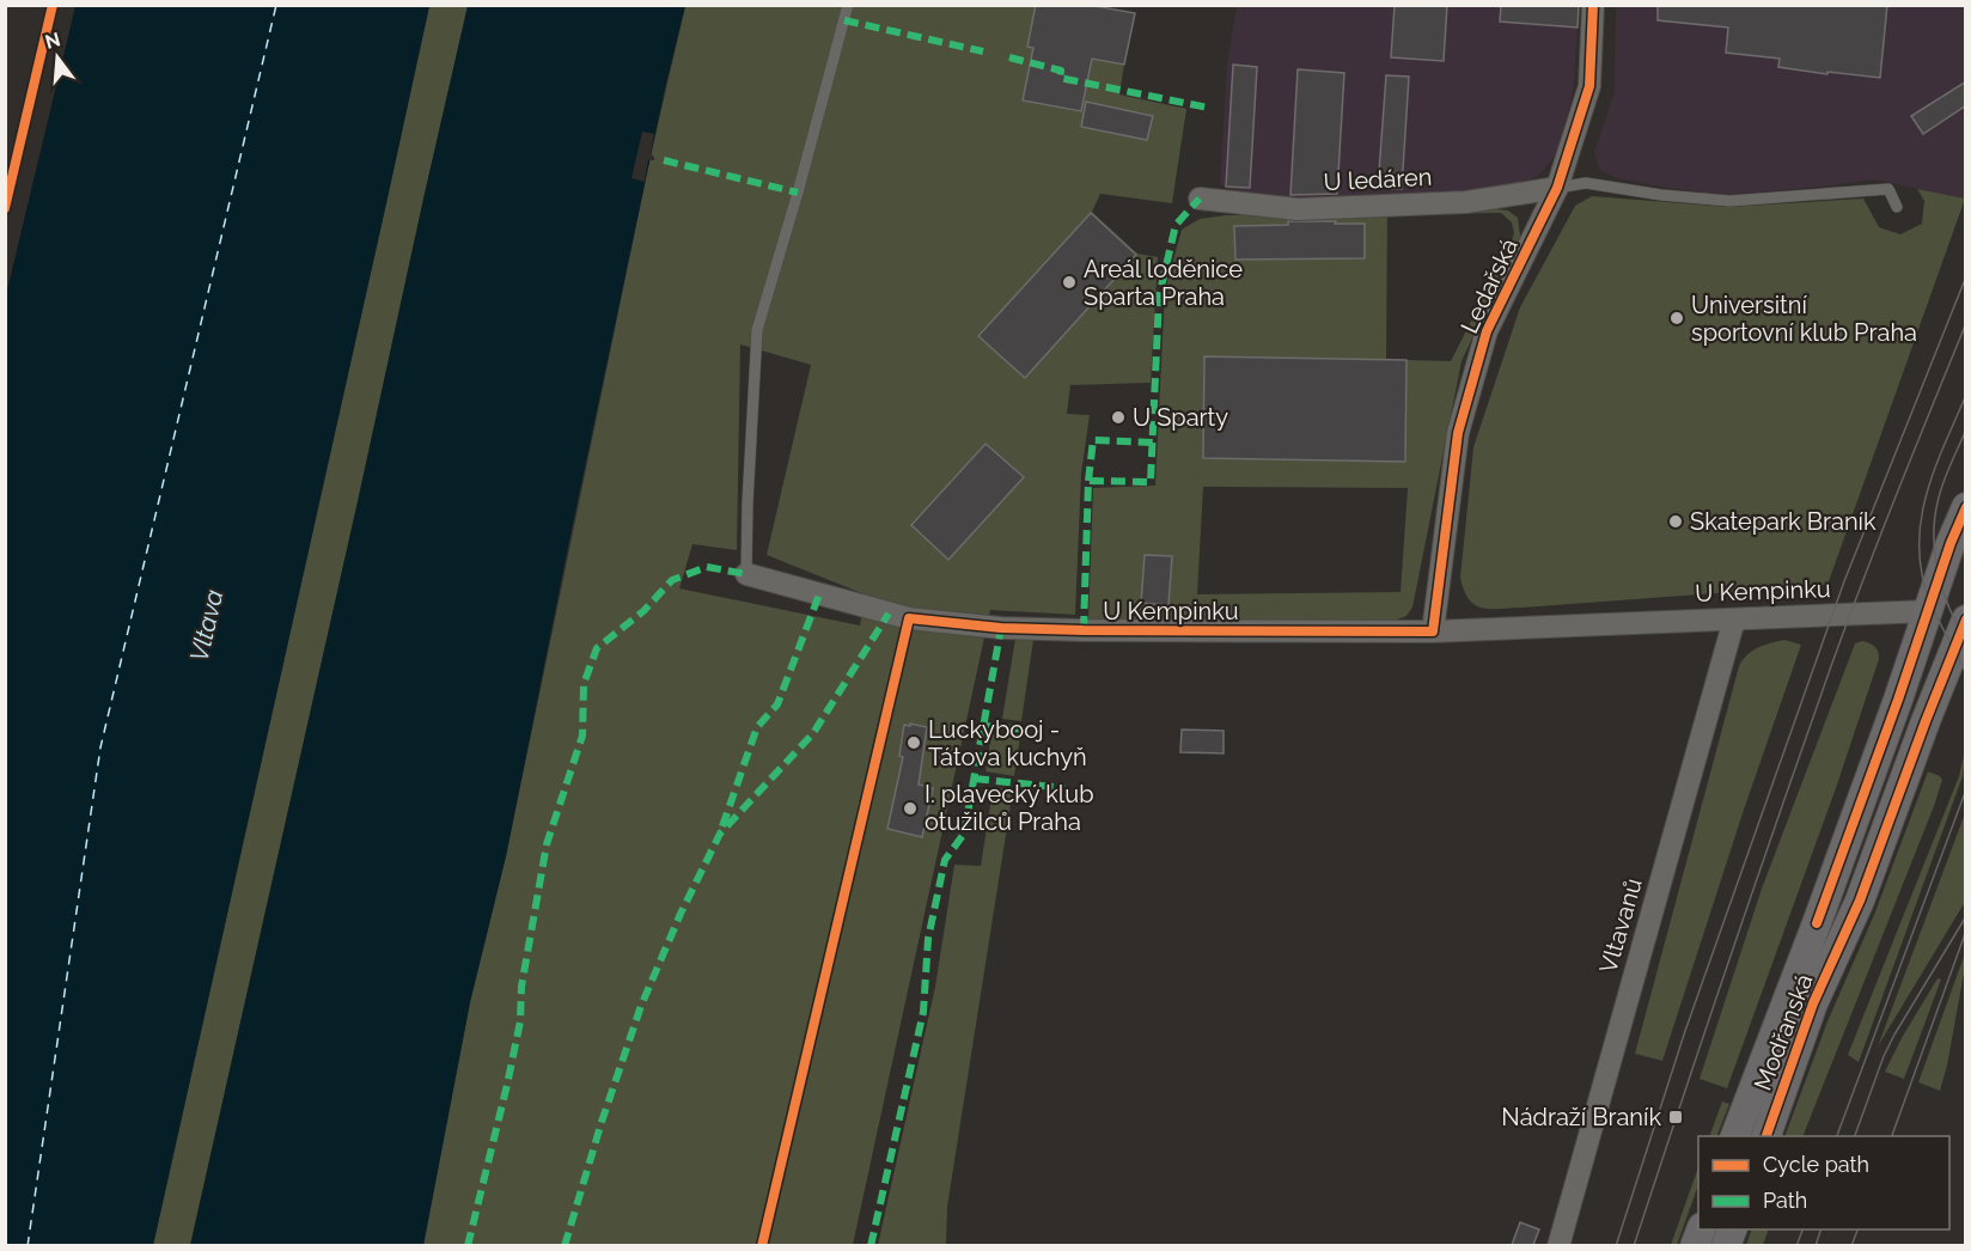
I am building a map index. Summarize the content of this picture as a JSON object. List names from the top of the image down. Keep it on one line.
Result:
{"streets":{"main road":["Modřanská"],"street":["U ledáren","Ledařská","U Kempinku","Vltavanů"]},"crossings":[["U ledáren","Ledařská"],["Ledařská","U Kempinku"],["U Kempinku","Vltavanů"],["U Kempinku","Modřanská"]],"water":["Vltava"],"places":{"other":["Areál loděnice Sparta Praha","Universitní sportovní klub Praha","U Sparty","Skatepark Braník","Luckybooj - Tátova kuchyň","I. plavecký klub otužilců Praha"],"transit":["Nádraží Braník"]},"legend":["Cycle path","Path"],"north":"top"}
